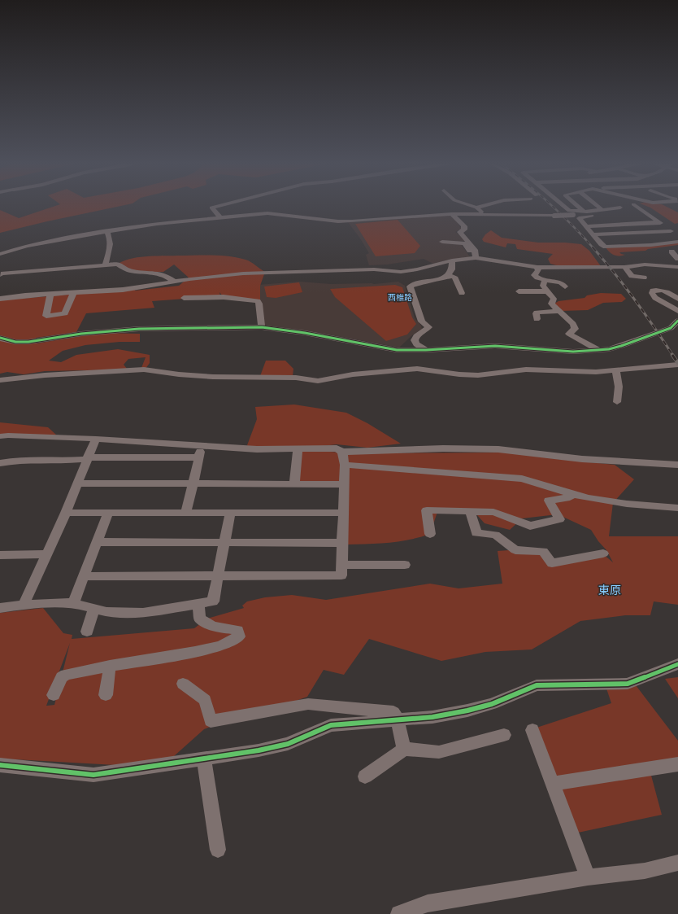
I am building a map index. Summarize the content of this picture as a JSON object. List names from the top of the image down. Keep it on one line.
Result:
{"districts":["西椎路","東原"]}
